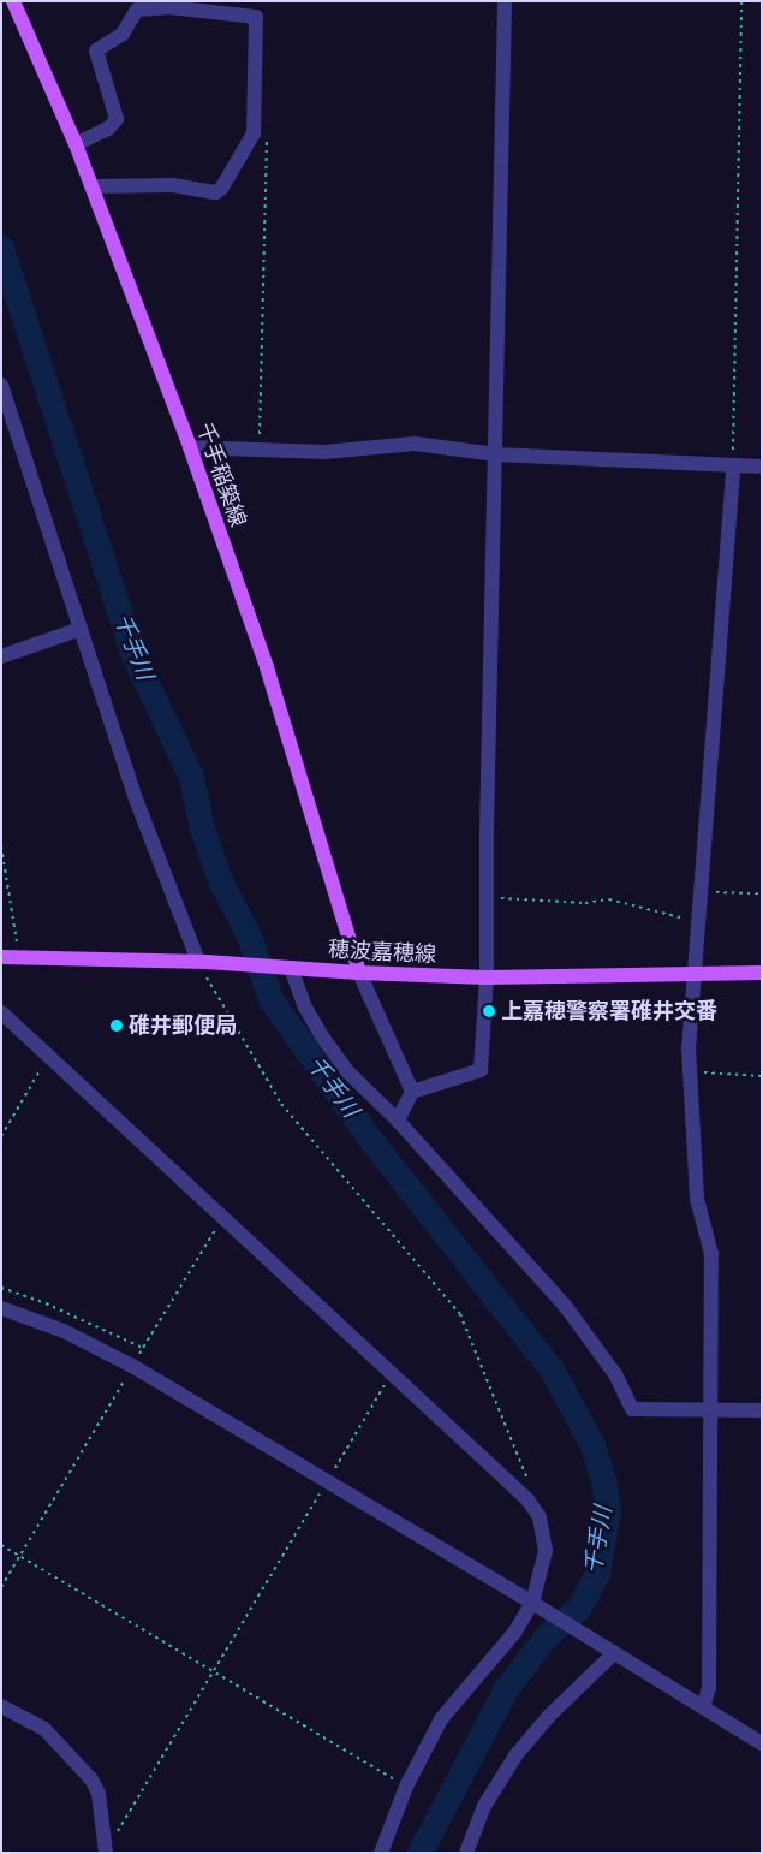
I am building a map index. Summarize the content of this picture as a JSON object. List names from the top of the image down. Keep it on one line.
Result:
{"streets":{"main road":["千手稲築線","穂波嘉穂線"]},"crossings":[["千手稲築線","穂波嘉穂線"]],"water":["千手川"],"places":["上嘉穂警察署碓井交番","碓井郵便局"]}
